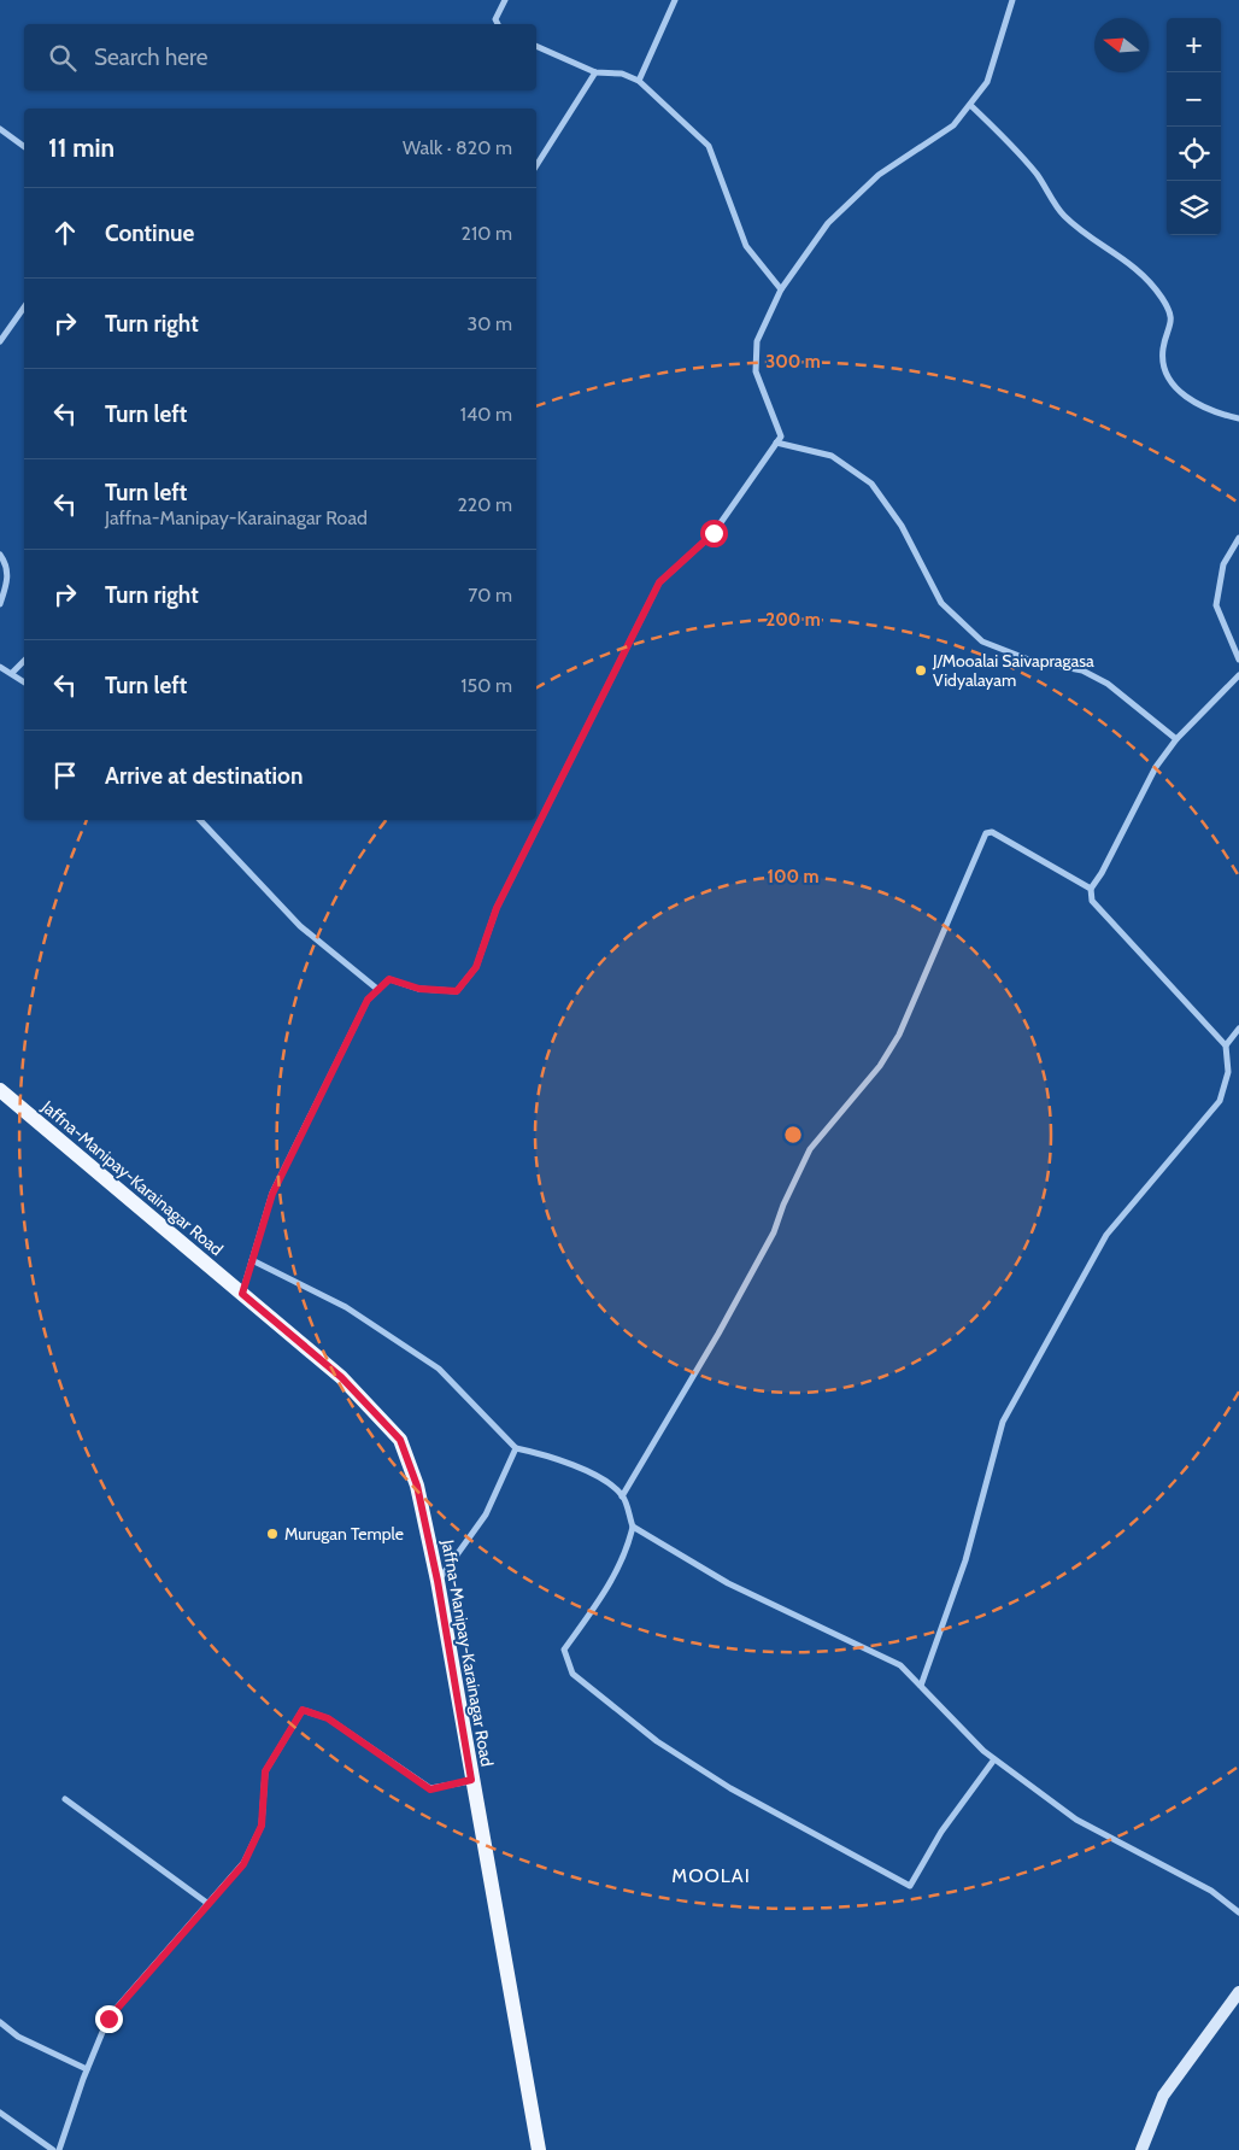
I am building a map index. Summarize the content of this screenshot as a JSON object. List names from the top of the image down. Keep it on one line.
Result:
{"streets":{"main road":["Jaffna-Manipay-Karainagar Road"]},"districts":["MOOLAI"],"places":["J/Mooalai Saivapragasa Vidyalayam","Murugan Temple"],"north":"left","page":{"map_buttons":["+","−"],"search":"Search here","heading":["11 min","Walk · 820 m"],"list":[["Continue","210 m"],["Turn right","30 m"],["Turn left","140 m"],["Turn left","Jaffna-Manipay-Karainagar Road","220 m"],["Turn right","70 m"],["Turn left","150 m"],"Arrive at destination"]},"rings":["300 m","200 m","100 m"]}
